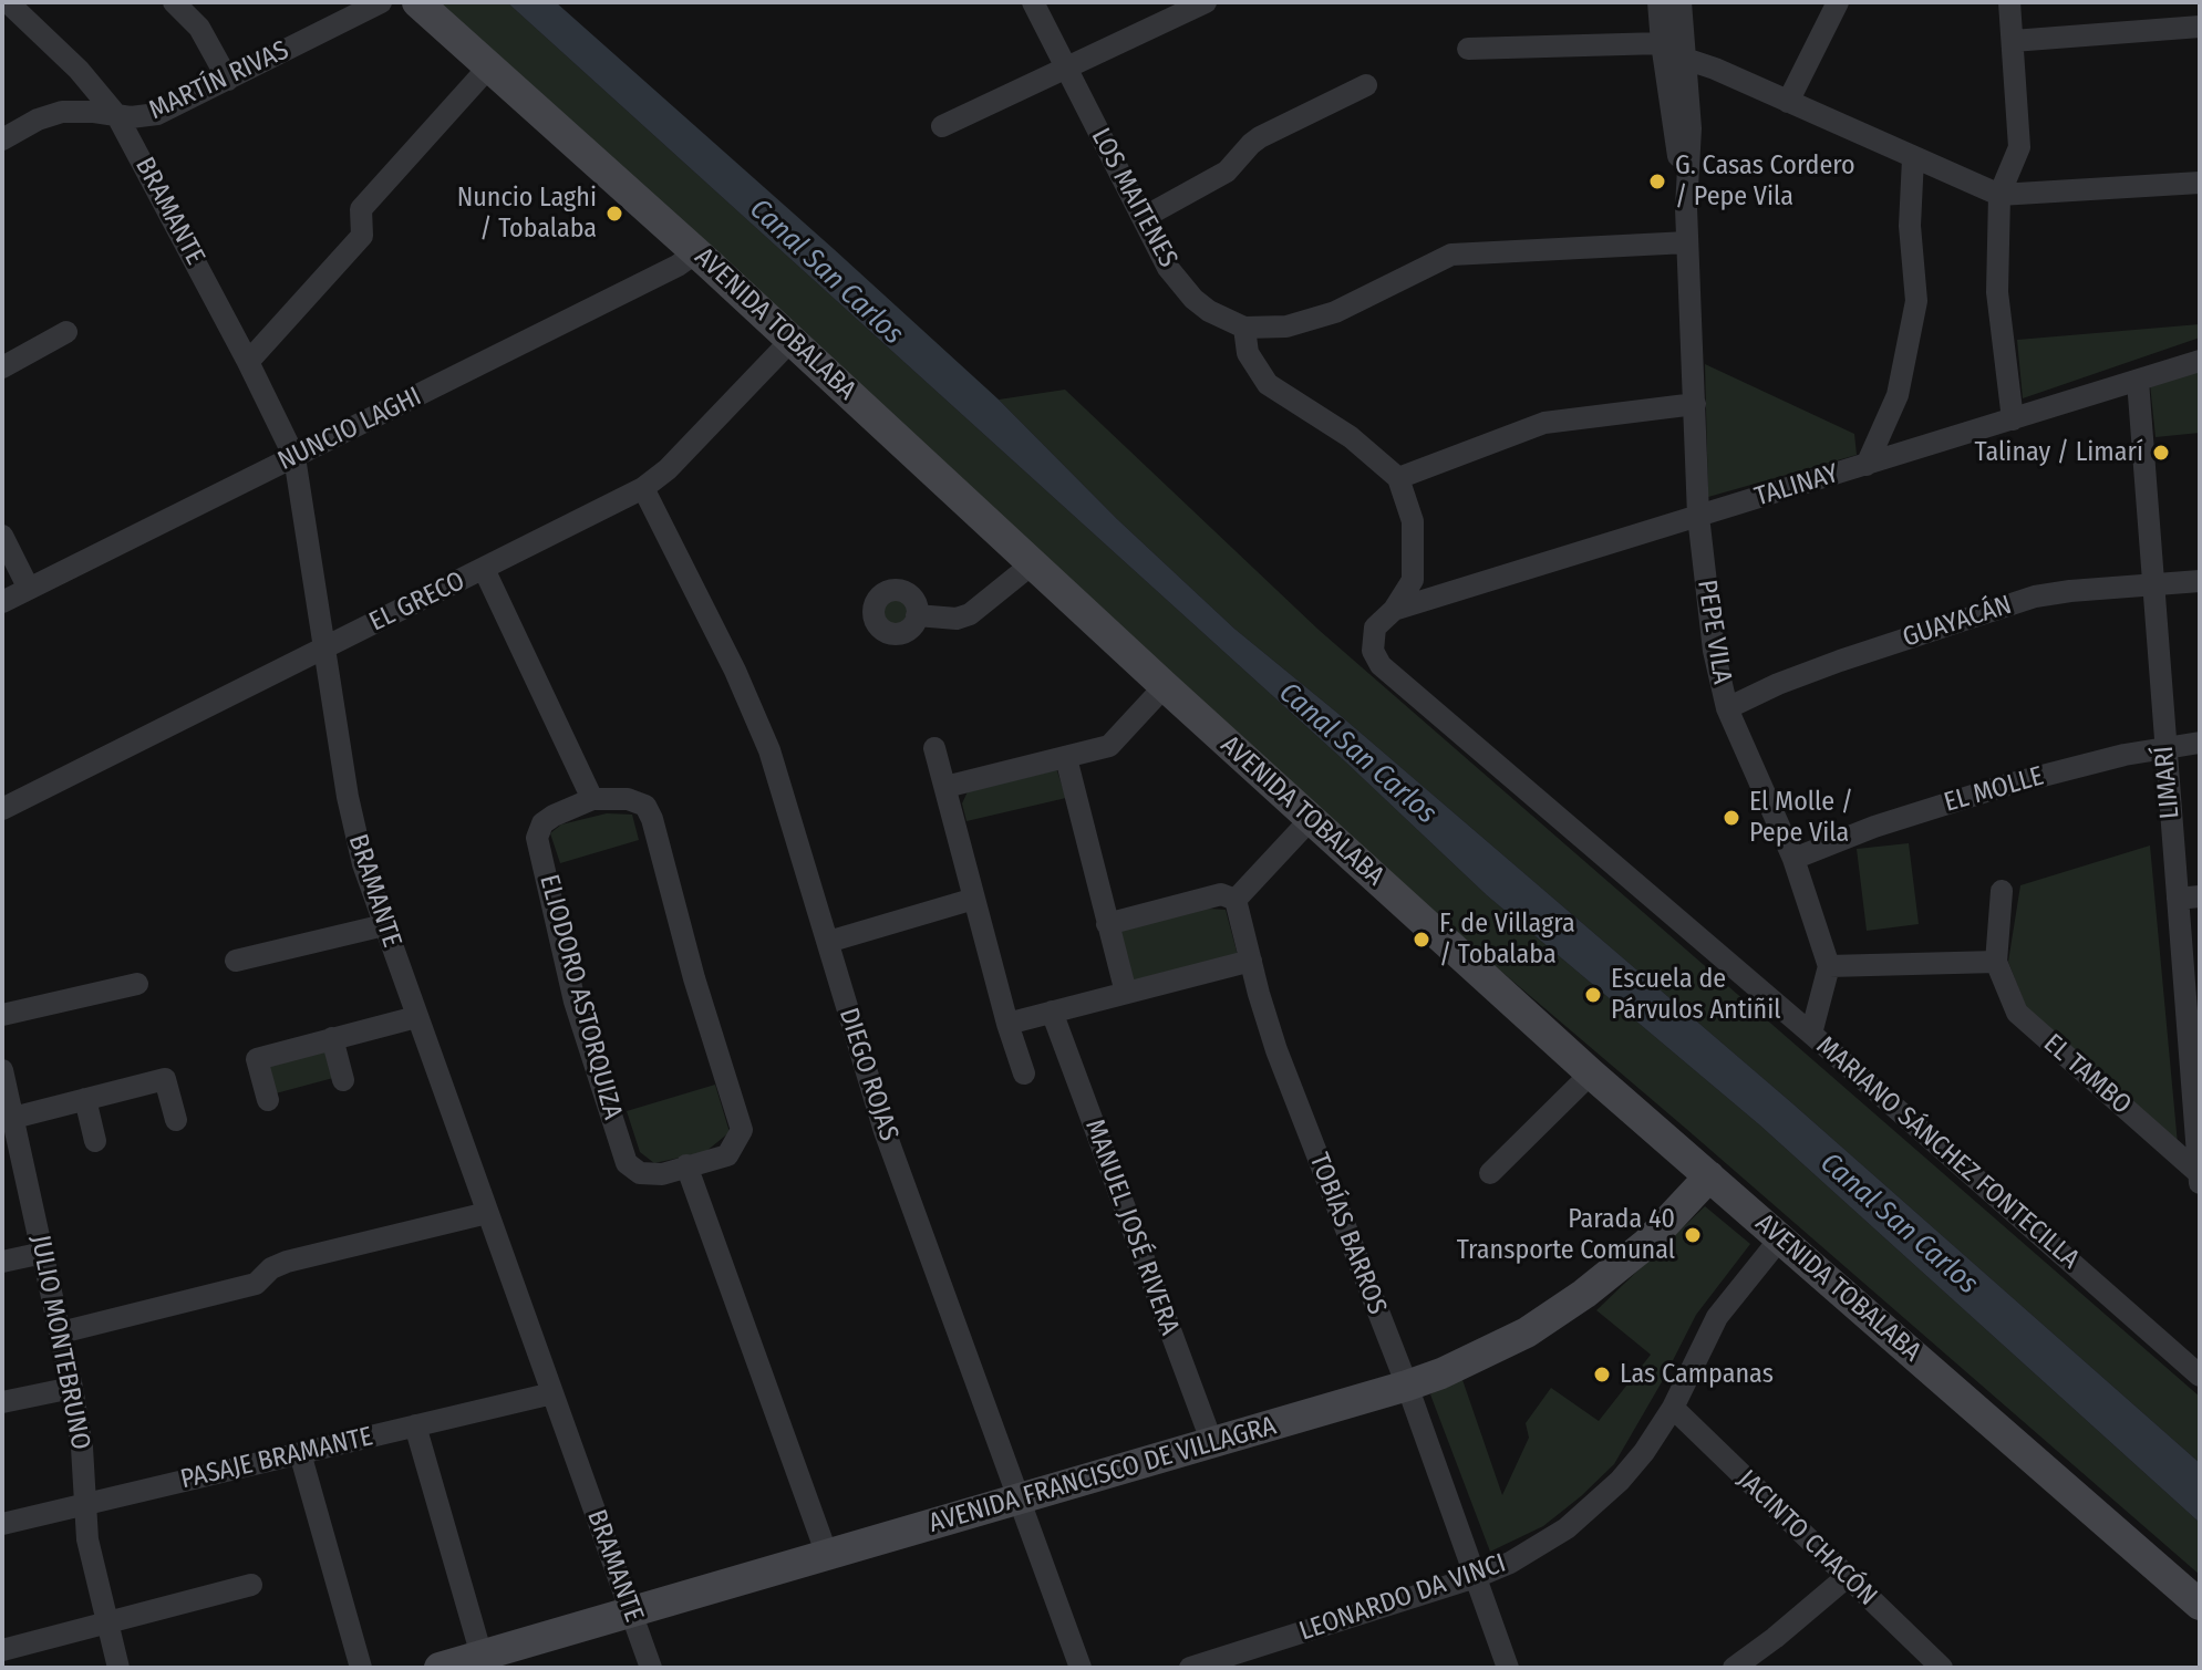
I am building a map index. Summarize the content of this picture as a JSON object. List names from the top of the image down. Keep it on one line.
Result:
{"streets":{"main road":["AVENIDA TOBALABA","AVENIDA FRANCISCO DE VILLAGRA"],"street":["MARTÍN RIVAS","LOS MAITENES","BRAMANTE","NUNCIO LAGHI","TALINAY","EL GRECO","GUAYACÁN","PEPE VILA","LIMARÍ","EL MOLLE","ELIODORO ASTORQUIZA","DIEGO ROJAS","EL TAMBO","MARIANO SÁNCHEZ FONTECILLA","MANUEL JOSÉ RIVERA","TOBÍAS BARROS","JULIO MONTEBRUNO","PASAJE BRAMANTE","JACINTO CHACÓN","LEONARDO DA VINCI"]},"crossings":[["MARTÍN RIVAS","BRAMANTE"],["BRAMANTE","NUNCIO LAGHI"],["BRAMANTE","EL GRECO"],["BRAMANTE","PASAJE BRAMANTE"],["BRAMANTE","AVENIDA FRANCISCO DE VILLAGRA"],["AVENIDA TOBALABA","NUNCIO LAGHI"],["AVENIDA TOBALABA","EL GRECO"],["AVENIDA TOBALABA","AVENIDA FRANCISCO DE VILLAGRA"],["AVENIDA TOBALABA","LEONARDO DA VINCI"],["TALINAY","PEPE VILA"],["TALINAY","LIMARÍ"],["TALINAY","MARIANO SÁNCHEZ FONTECILLA"],["EL GRECO","DIEGO ROJAS"],["GUAYACÁN","PEPE VILA"],["GUAYACÁN","LIMARÍ"],["PEPE VILA","EL MOLLE"],["LIMARÍ","EL MOLLE"],["LIMARÍ","EL TAMBO"],["DIEGO ROJAS","AVENIDA FRANCISCO DE VILLAGRA"],["MANUEL JOSÉ RIVERA","AVENIDA FRANCISCO DE VILLAGRA"],["TOBÍAS BARROS","AVENIDA FRANCISCO DE VILLAGRA"],["TOBÍAS BARROS","LEONARDO DA VINCI"],["JULIO MONTEBRUNO","PASAJE BRAMANTE"],["JACINTO CHACÓN","LEONARDO DA VINCI"]],"water":["Canal San Carlos"],"places":["G. Casas Cordero / Pepe Vila","Nuncio Laghi / Tobalaba","Talinay / Limarí","El Molle / Pepe Vila","F. de Villagra / Tobalaba","Escuela de Párvulos Antiñil","Parada 40 Transporte Comunal","Las Campanas"]}
